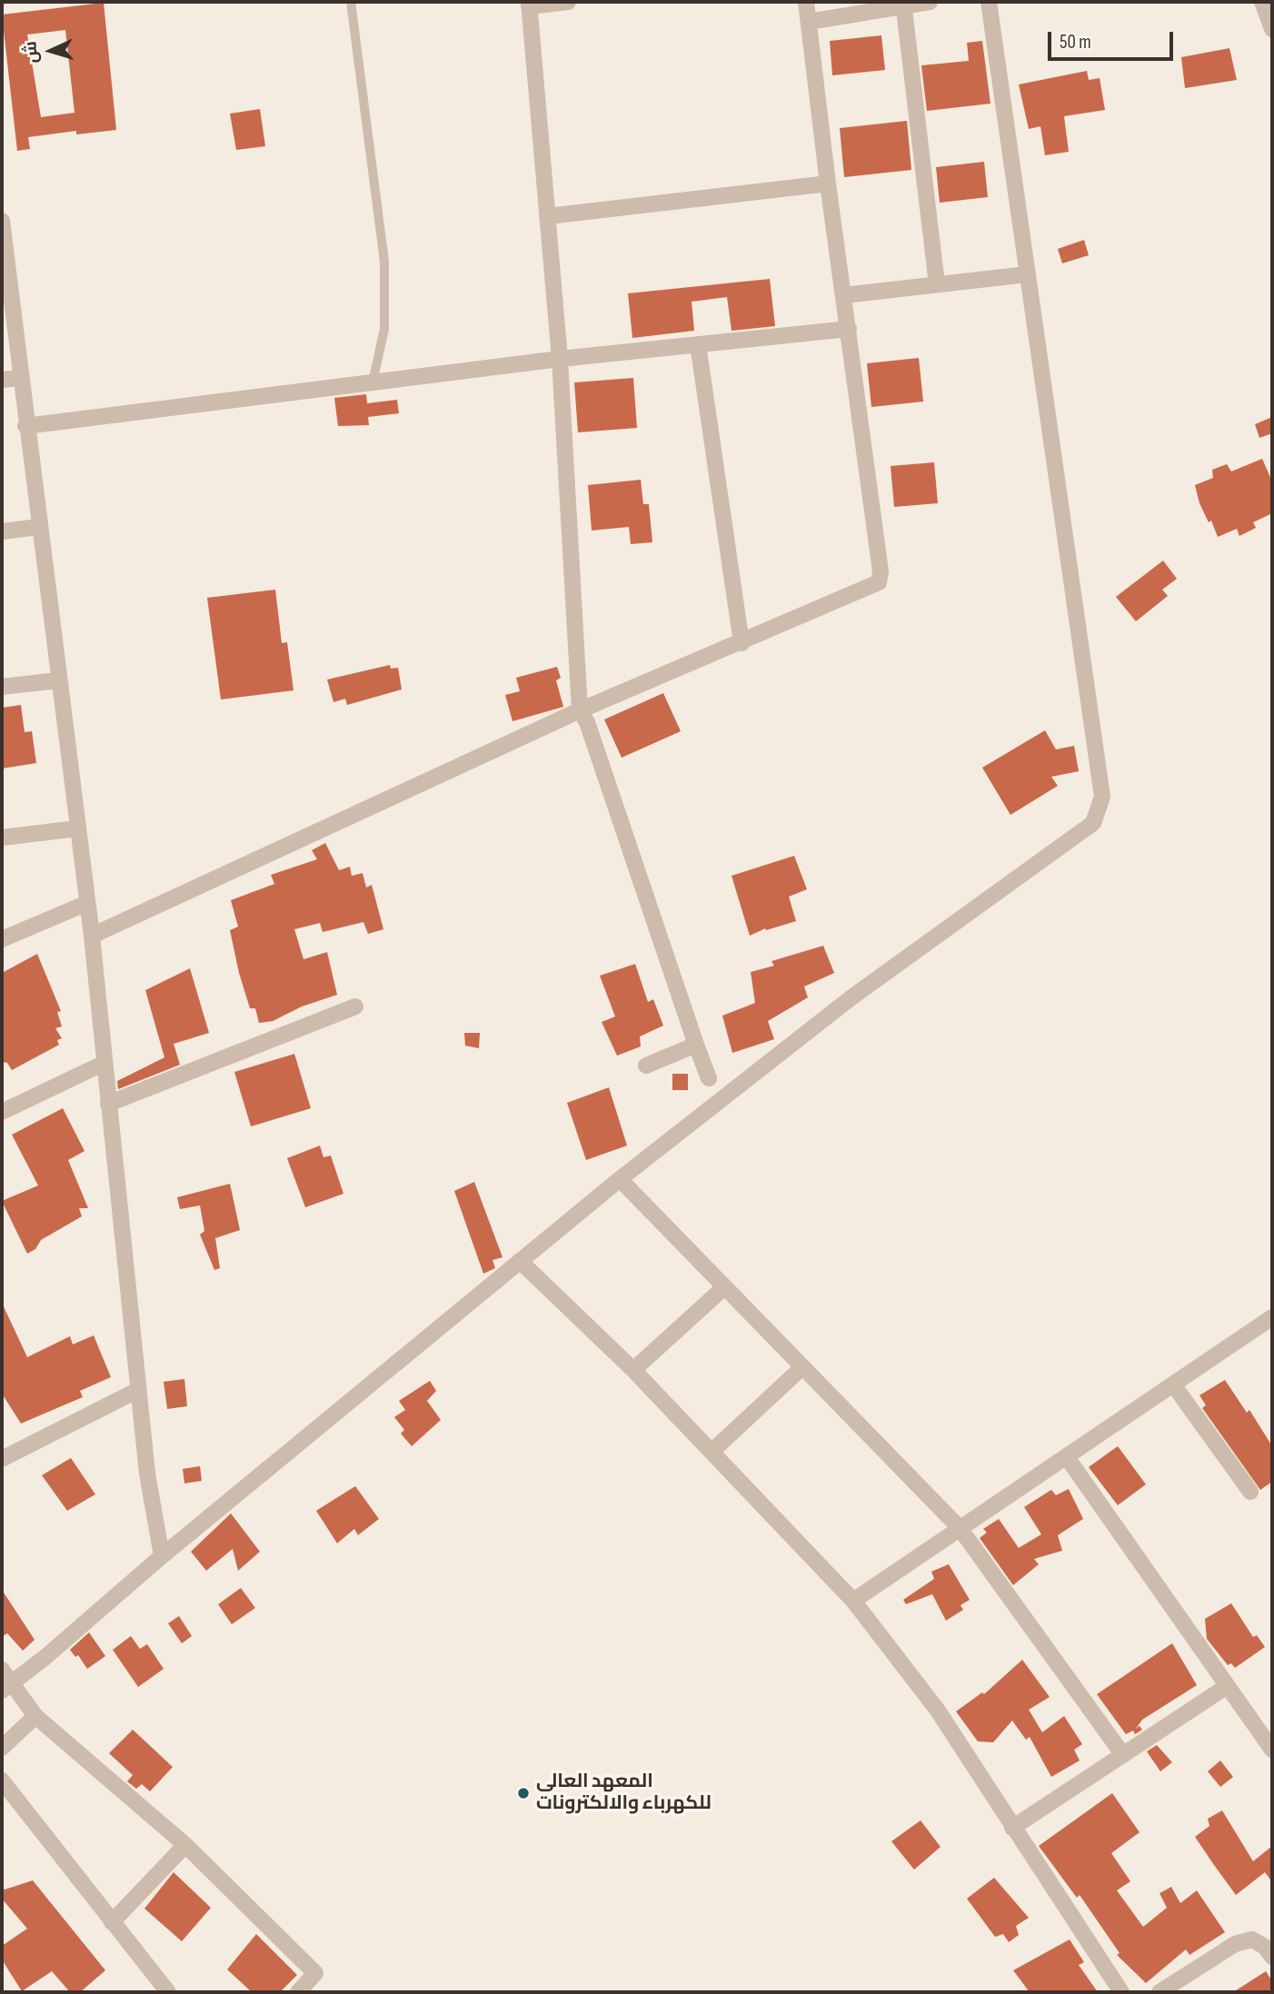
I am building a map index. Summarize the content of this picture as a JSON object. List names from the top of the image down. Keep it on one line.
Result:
{"places":["المعهد العالي للكهرباء والالكترونات"],"scale_bar":"50 m","north":"left"}
